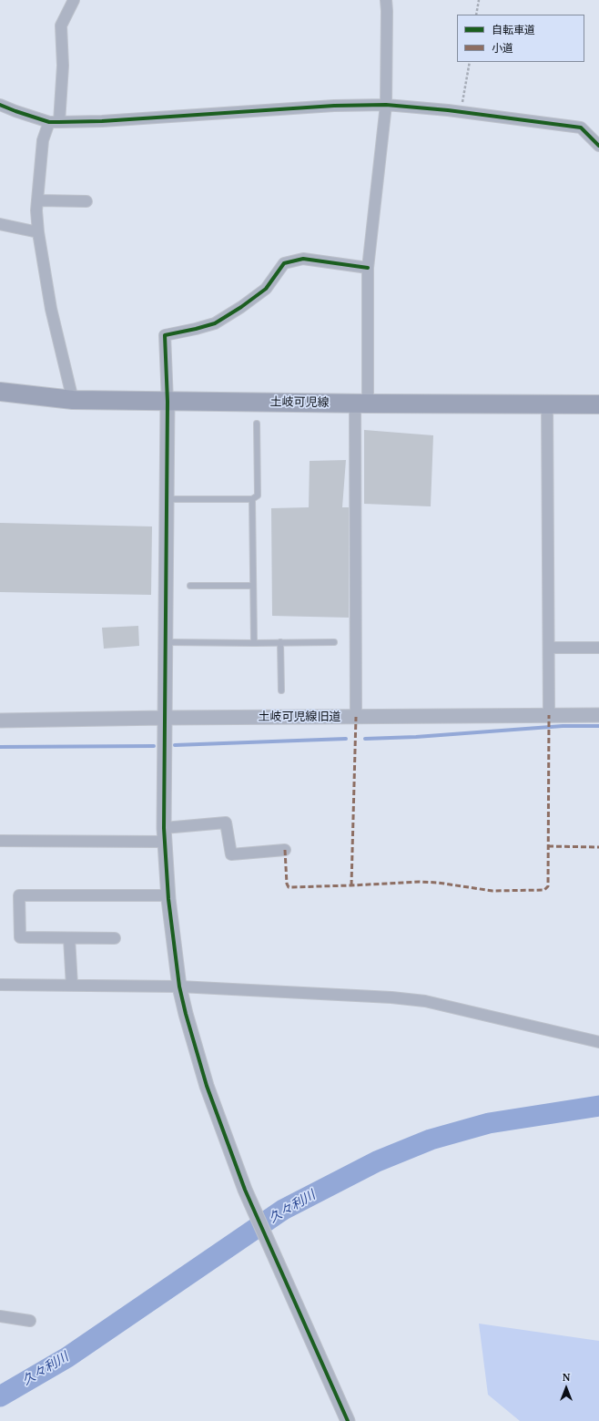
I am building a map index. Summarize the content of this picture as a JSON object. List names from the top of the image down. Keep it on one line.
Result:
{"streets":{"main road":["土岐可児線"],"street":["土岐可児線旧道"]},"water":["久々利川"],"legend":["自転車道","小道"],"north":"top"}
